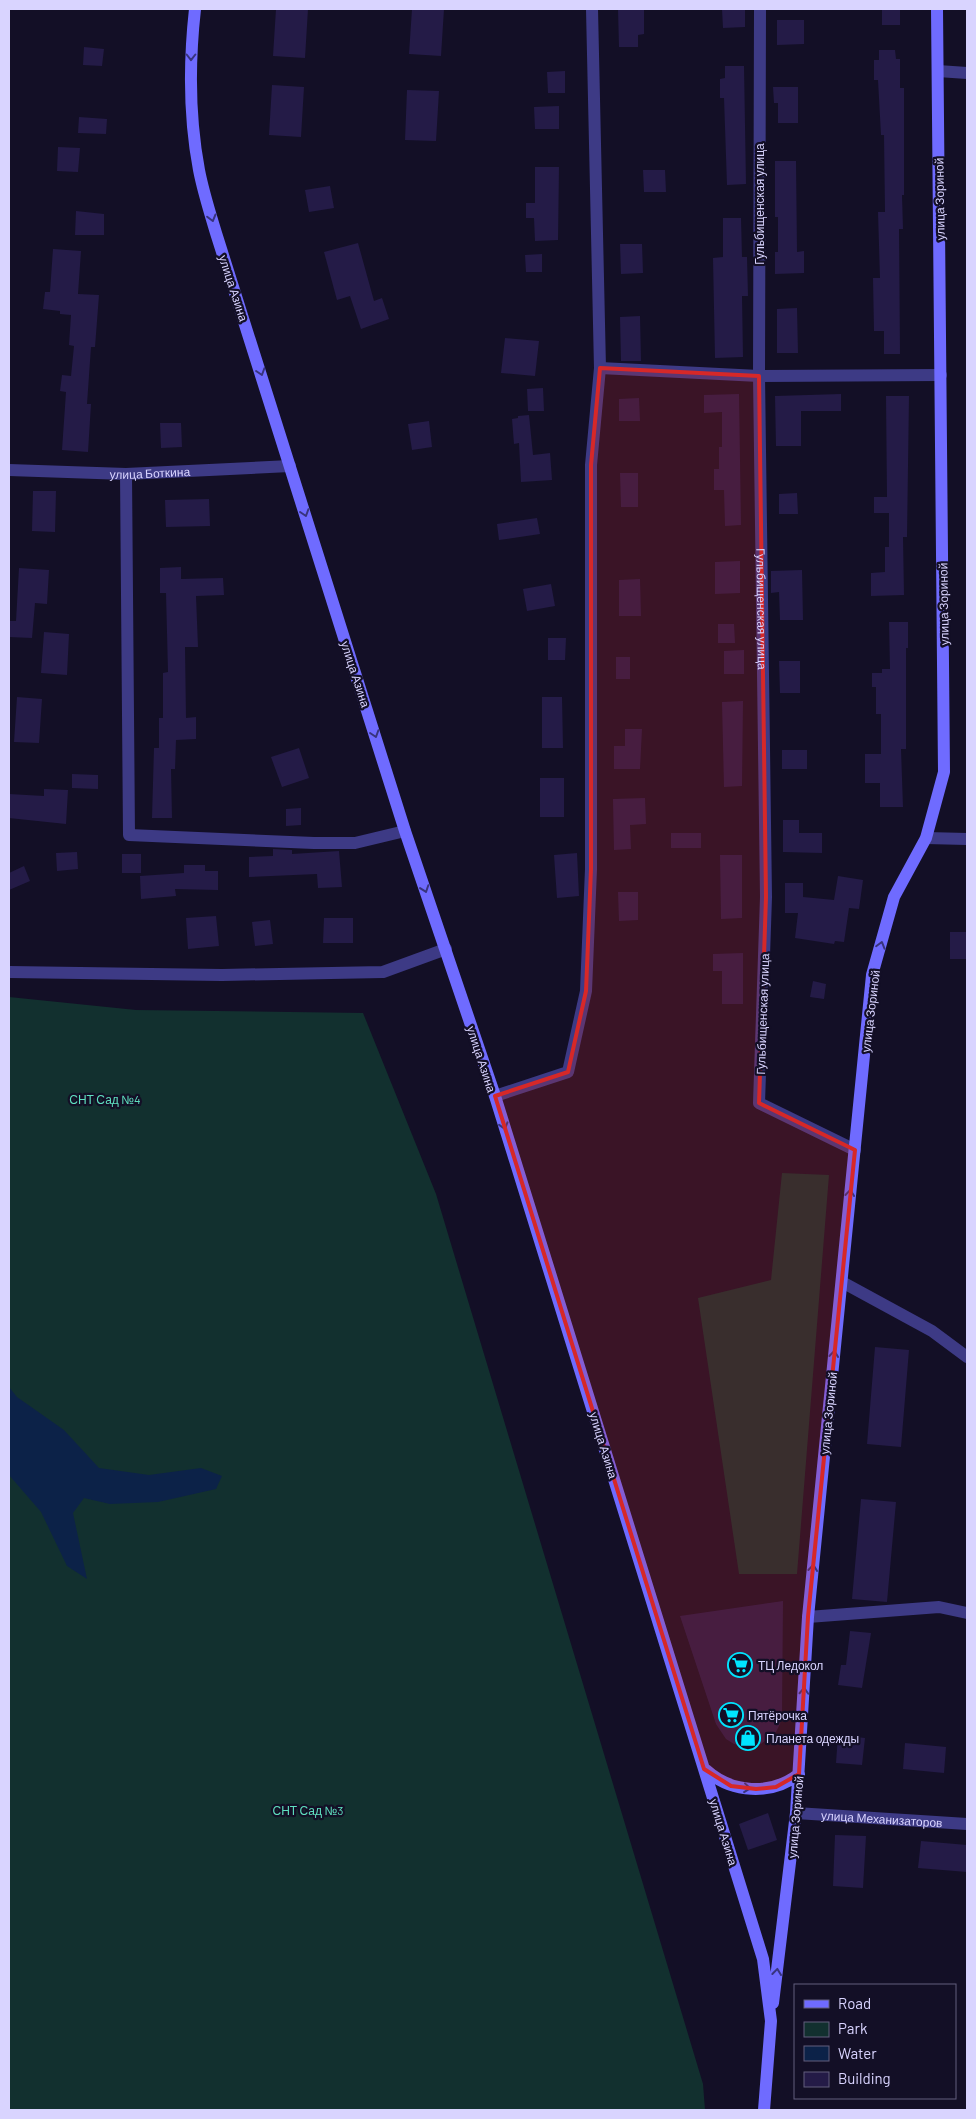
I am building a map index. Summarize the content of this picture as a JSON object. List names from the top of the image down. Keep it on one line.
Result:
{"streets":{"main road":["улица Зориной","улица Азина"],"street":["Гульбищенская улица","улица Боткина","улица Механизаторов"]},"crossings":[["улица Зориной","Гульбищенская улица"],["улица Зориной","улица Азина"],["улица Зориной","улица Механизаторов"],["улица Азина","улица Боткина"]],"one_way":["улица Зориной","улица Азина"],"parks":["СНТ Сад №4","СНТ Сад №3"],"places":{"supermarket":["ТЦ Ледокол","Пятёрочка"],"shop":["Планета одежды"]},"legend":["Road","Park","Water","Building"]}
